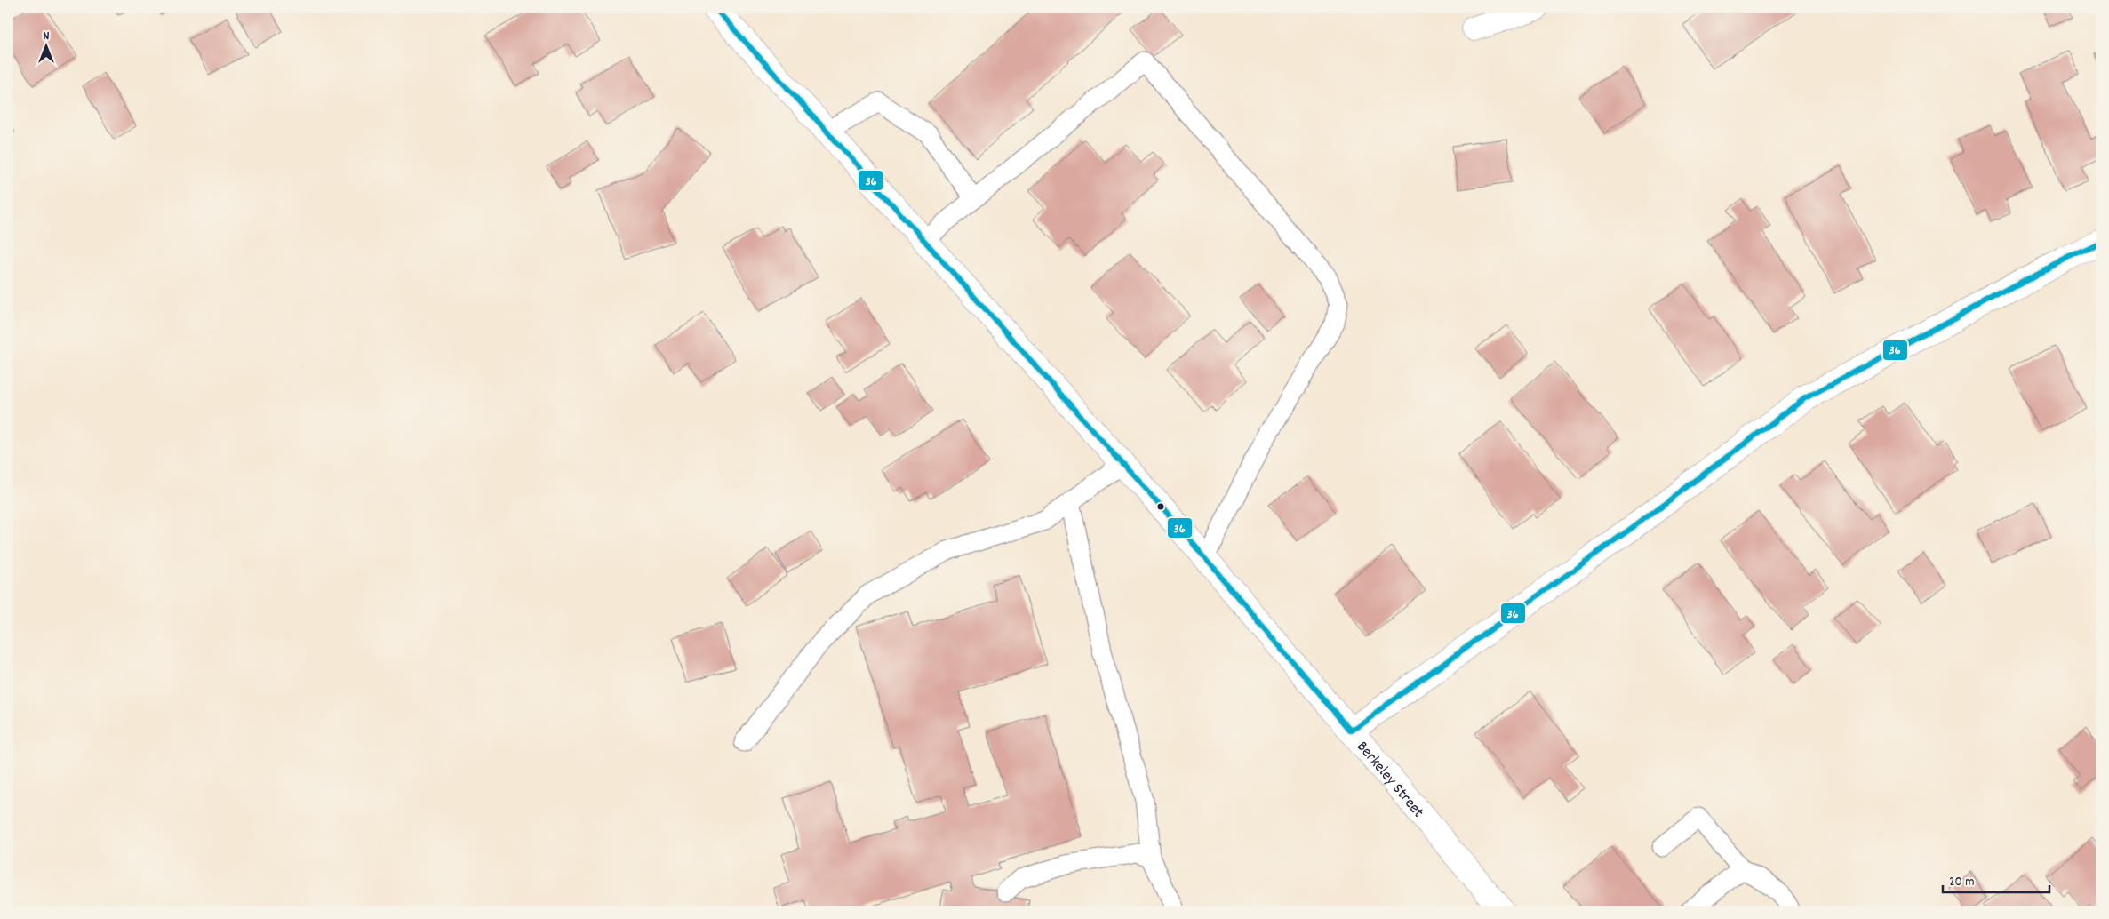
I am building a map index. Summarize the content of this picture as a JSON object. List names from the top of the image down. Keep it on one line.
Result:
{"streets":{"street":["Berkeley Street"]},"lines":["transit line 36"],"scale_bar":"20 m","north":"top"}
